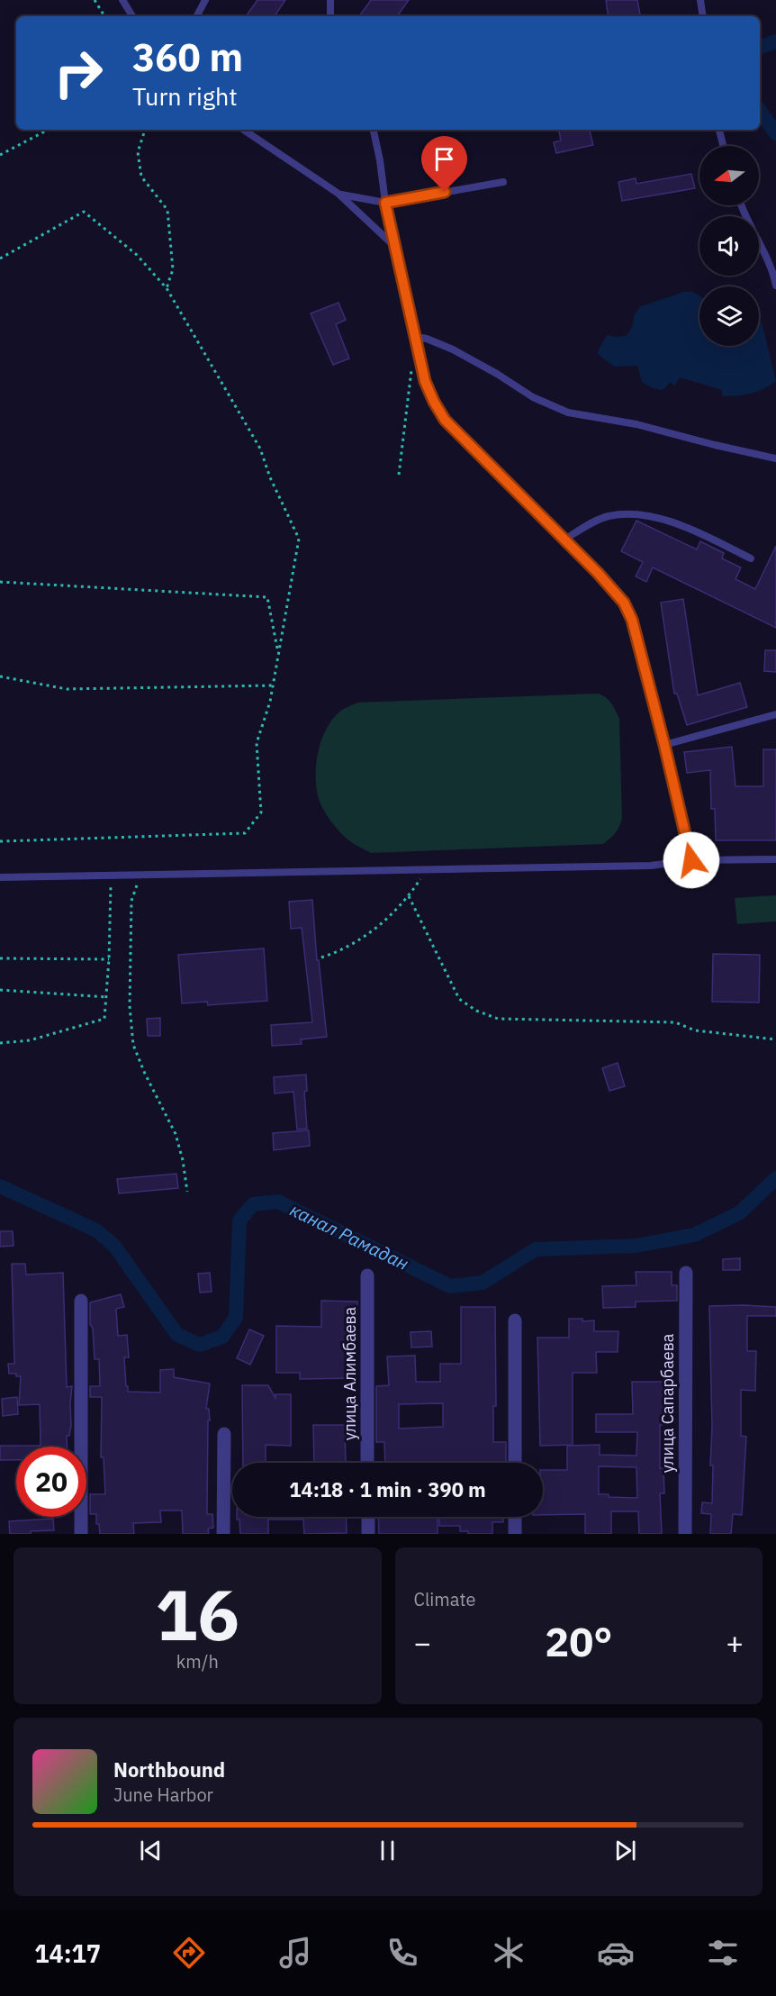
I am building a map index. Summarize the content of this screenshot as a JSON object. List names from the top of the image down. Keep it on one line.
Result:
{"streets":{"street":["улица Алимбаева","улица Сапарбаева"]},"water":["канал Рамадан"],"north":"left","page":{"turn":["360 m","Turn right"],"limit":"20","trip":"14:18 · 1 min · 390 m","tile":[["16","km/h"],"Climate"],"heat":["−","20°","+"],"song":["Northbound","June Harbor"],"tabs":"14:17"}}
